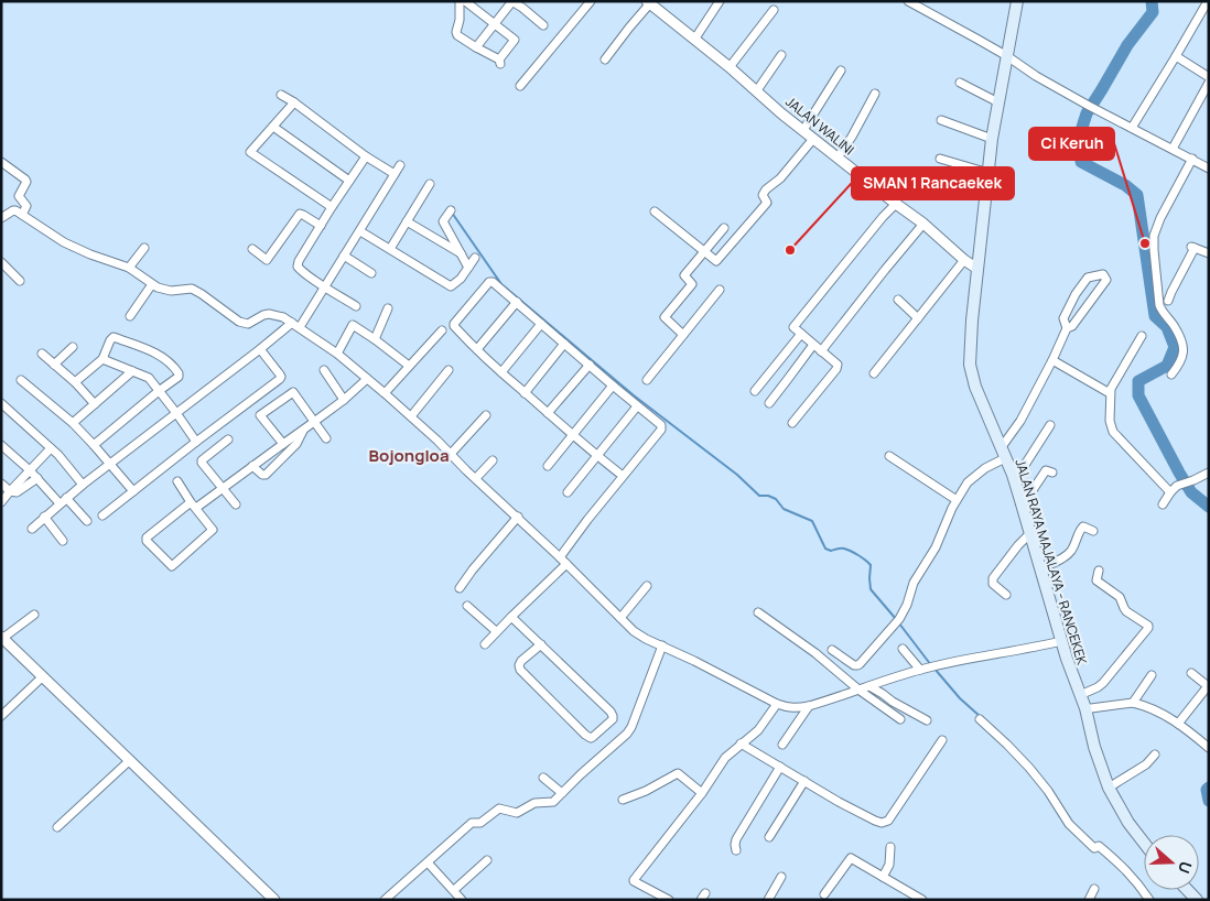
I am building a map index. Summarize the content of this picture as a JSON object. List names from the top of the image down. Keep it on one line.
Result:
{"streets":{"main road":["JALAN RAYA MAJALAYA - RANCEKEK"],"street":["JALAN WALINI"]},"crossings":[["JALAN WALINI","JALAN RAYA MAJALAYA - RANCEKEK"]],"districts":["Bojongloa"],"places":["Ci Keruh","SMAN 1 Rancaekek"],"north":"right"}
